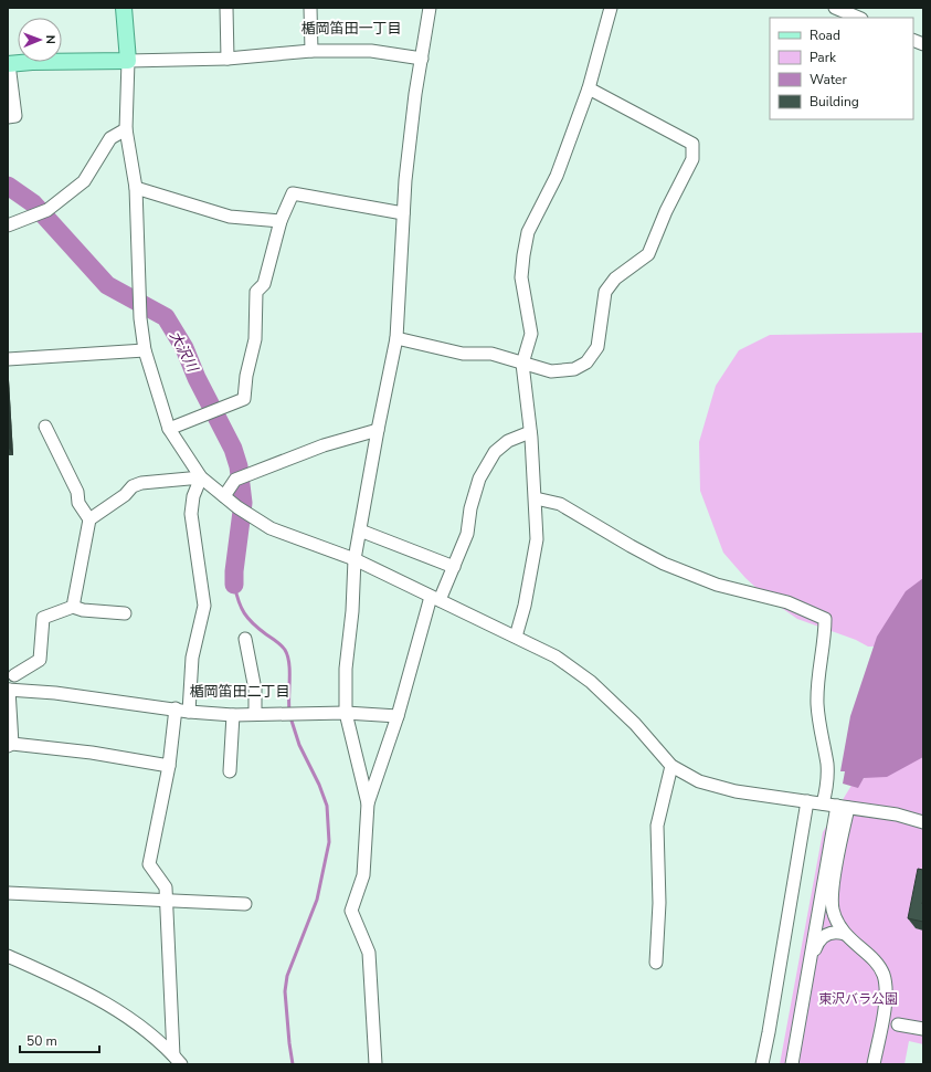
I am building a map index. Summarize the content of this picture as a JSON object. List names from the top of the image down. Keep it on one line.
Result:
{"districts":["楯岡笛田一丁目","楯岡笛田二丁目"],"water":["大沢川"],"parks":["東沢バラ公園"],"legend":["Road","Park","Water","Building"],"scale_bar":"50 m","north":"right"}
